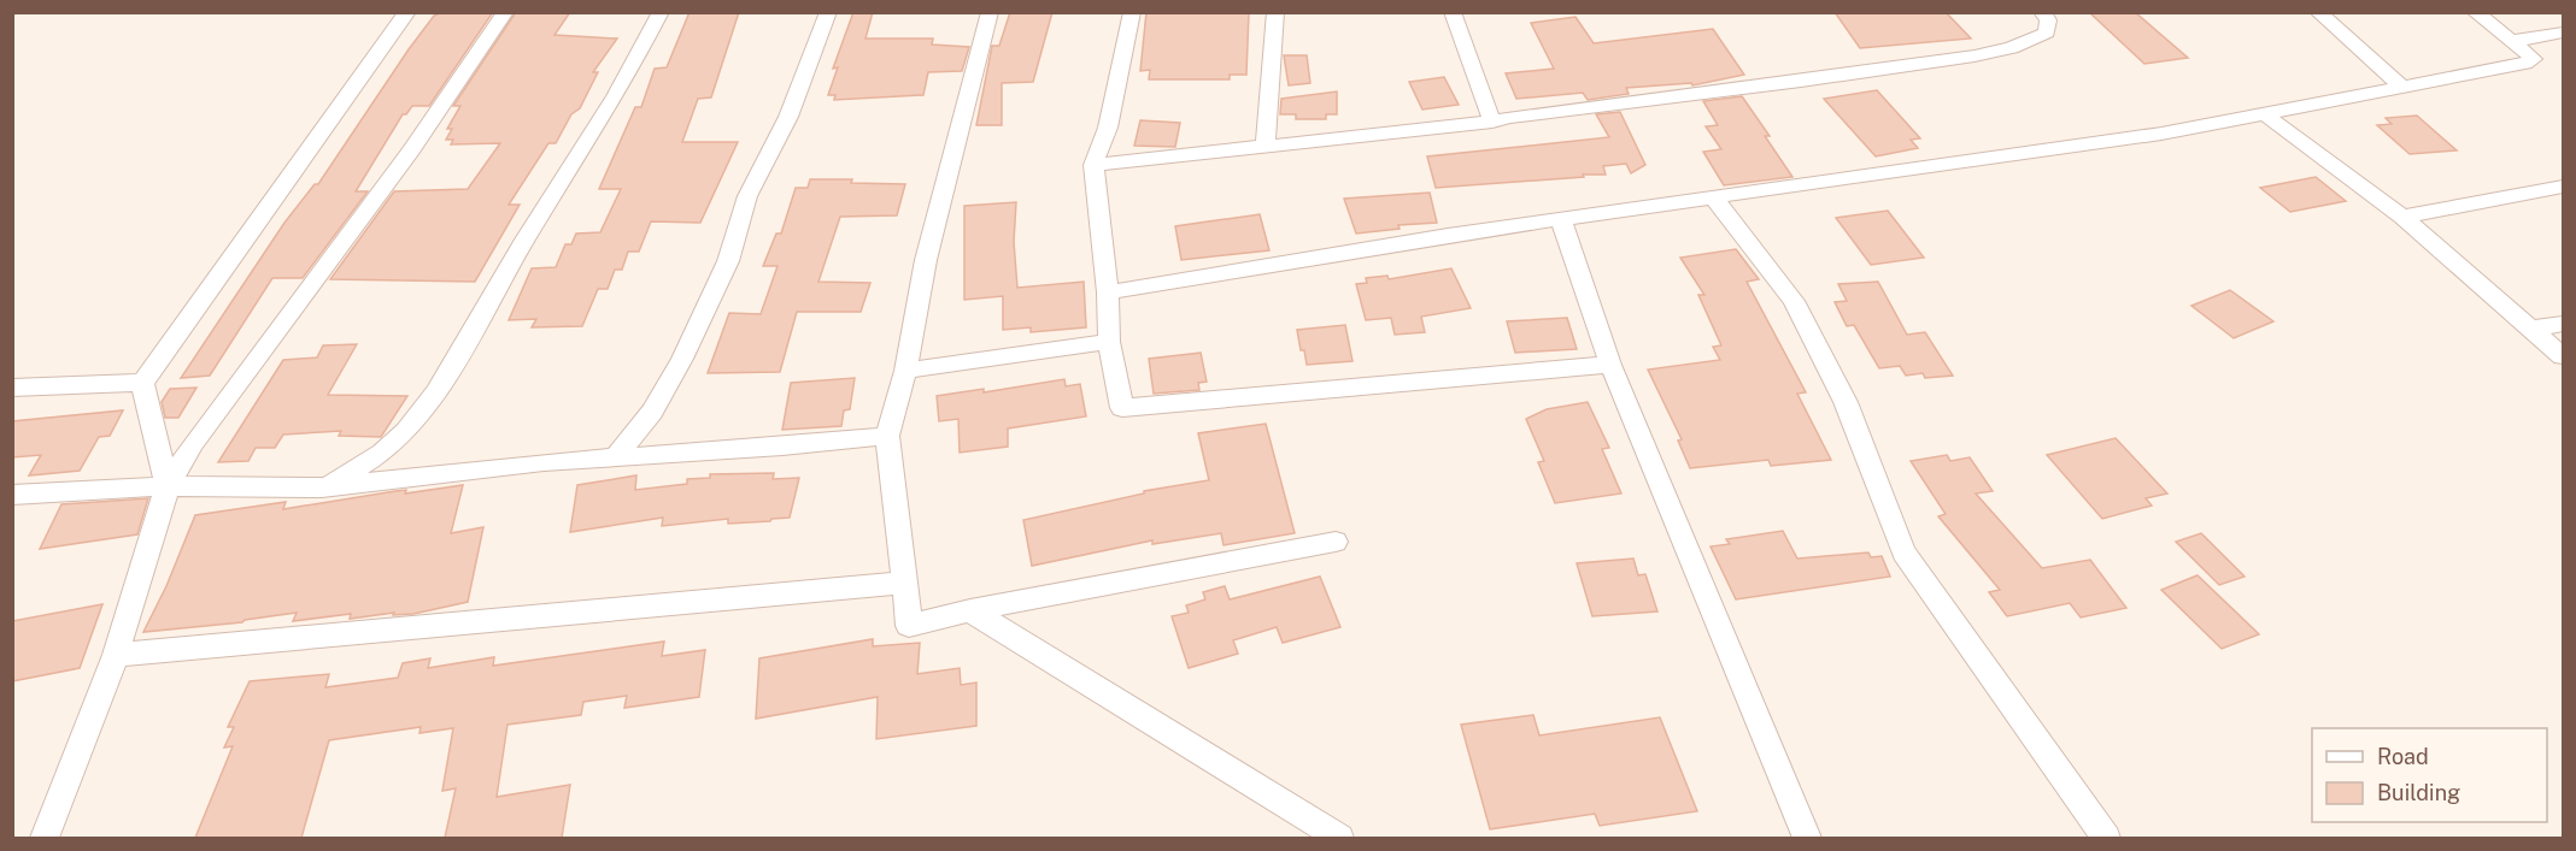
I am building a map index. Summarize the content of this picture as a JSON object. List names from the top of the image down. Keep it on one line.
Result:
{"legend":["Road","Building"]}
